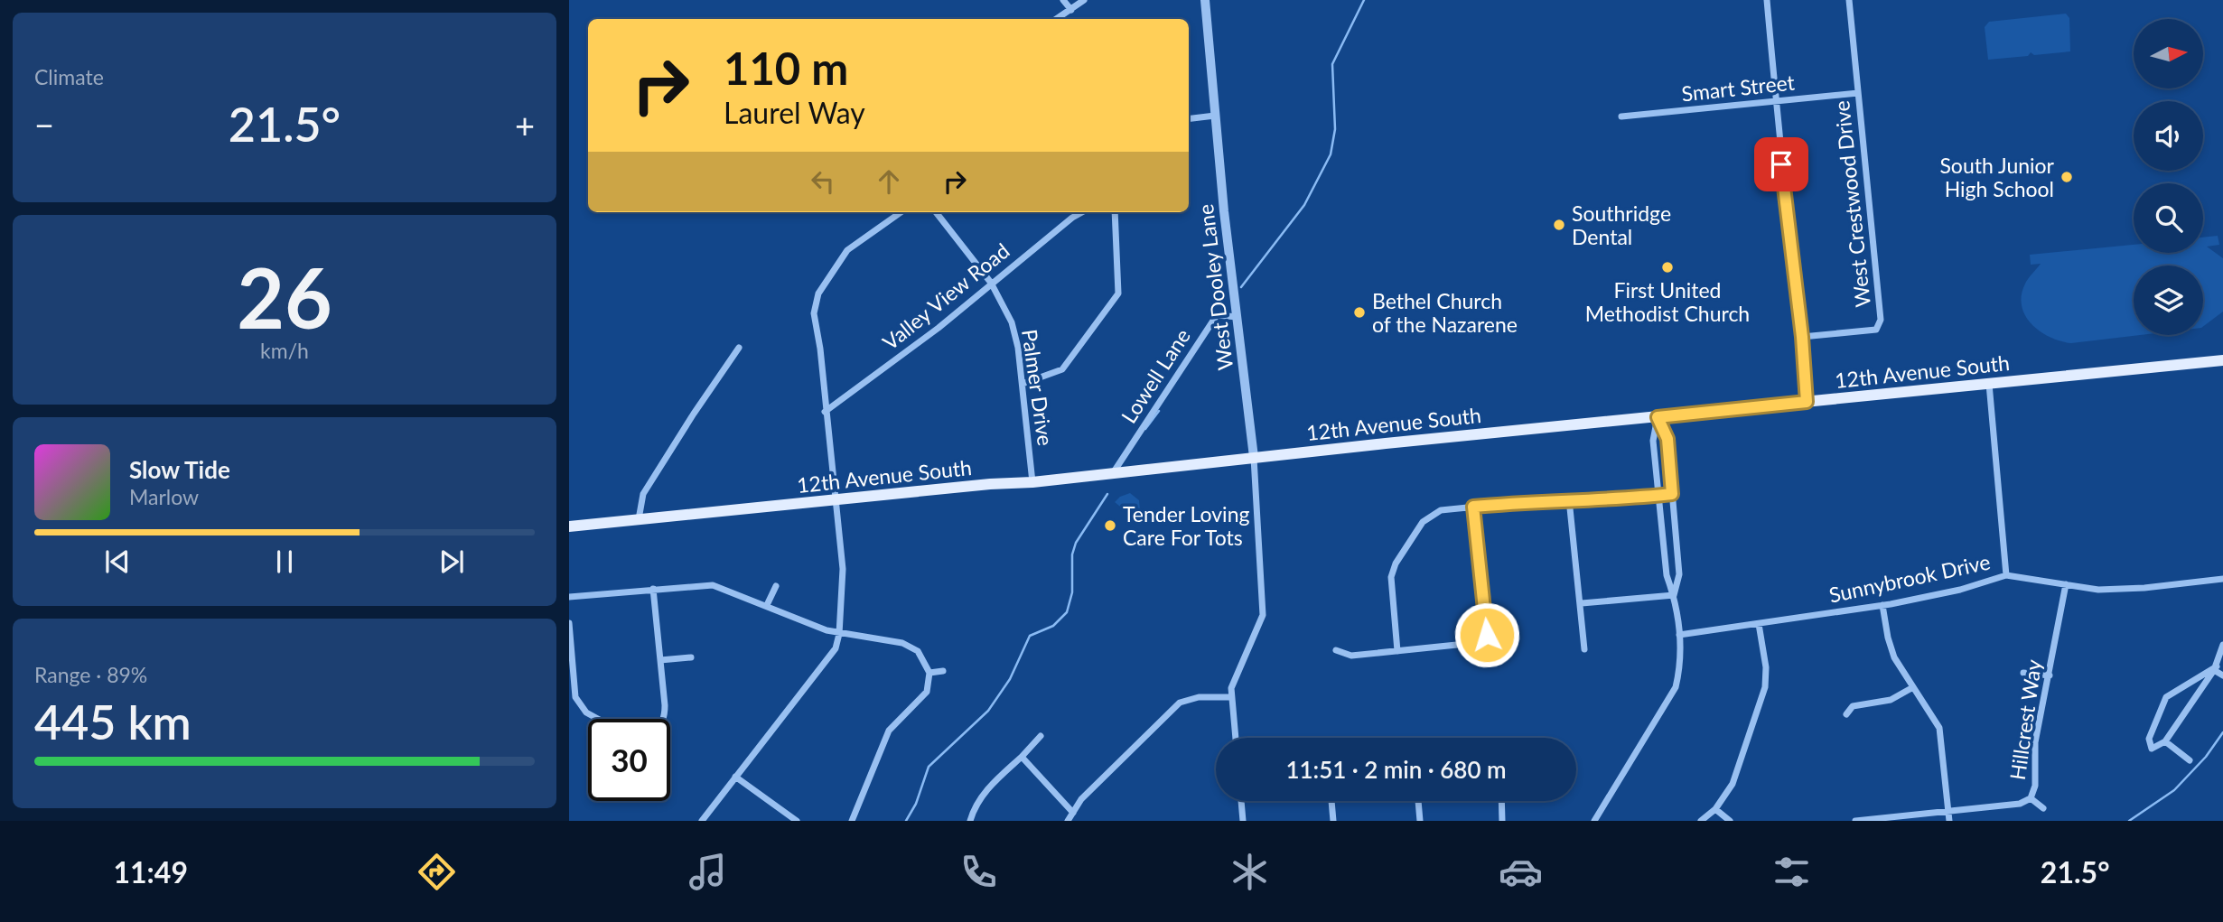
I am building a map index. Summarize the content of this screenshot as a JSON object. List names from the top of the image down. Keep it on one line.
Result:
{"streets":{"main road":["12th Avenue South"],"street":["Smart Street","West Crestwood Drive","West Dooley Lane","Valley View Road","Lowell Lane","Palmer Drive","Sunnybrook Drive","Hillcrest Way"]},"crossings":[["Smart Street","West Crestwood Drive"],["West Dooley Lane","12th Avenue South"],["West Dooley Lane","Lowell Lane"],["Valley View Road","Palmer Drive"],["12th Avenue South","Lowell Lane"],["12th Avenue South","Palmer Drive"],["Sunnybrook Drive","Hillcrest Way"]],"places":["South Junior High School","Southridge Dental","First United Methodist Church","Bethel Church of the Nazarene","Tender Loving Care For Tots"],"north":"right","page":{"tile":["Climate",["26","km/h"],["Range · 89%","445 km"]],"turn":["110 m","Laurel Way"],"heat":["−","21.5°","+"],"song":["Slow Tide","Marlow"],"limit":"30","trip":"11:51 · 2 min · 680 m","tabs":["11:49","21.5°"]}}
